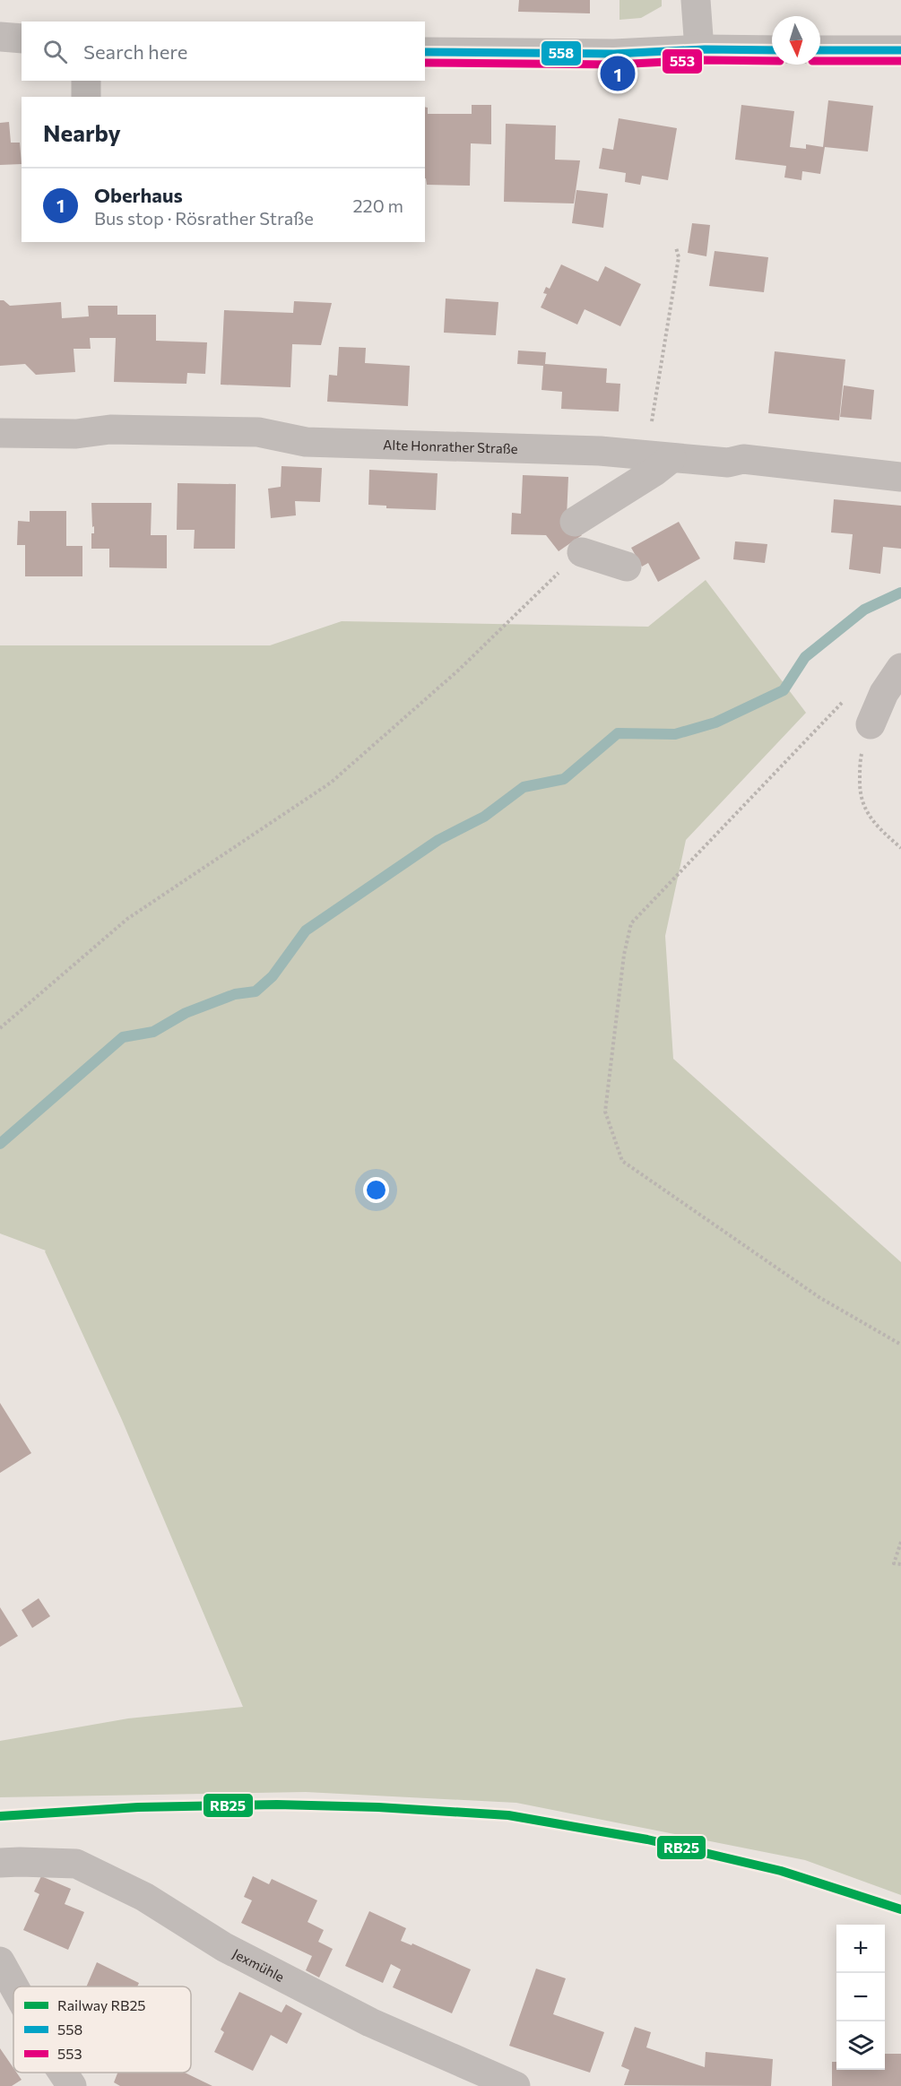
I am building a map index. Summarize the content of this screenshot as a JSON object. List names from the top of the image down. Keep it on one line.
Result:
{"streets":{"street":["Alte Honrather Straße","Jexmühle"]},"lines":["transit line 558","transit line 553","rail line RB25"],"legend":["Railway RB25","558","553"],"north":"bottom","page":{"search":"Search here","pins":"1","heading":"Nearby","list":[{"mark":"1","name":"Oberhaus","note":"Bus stop · Rösrather Straße","value":"220 m"}],"map_buttons":["+","−"]}}
